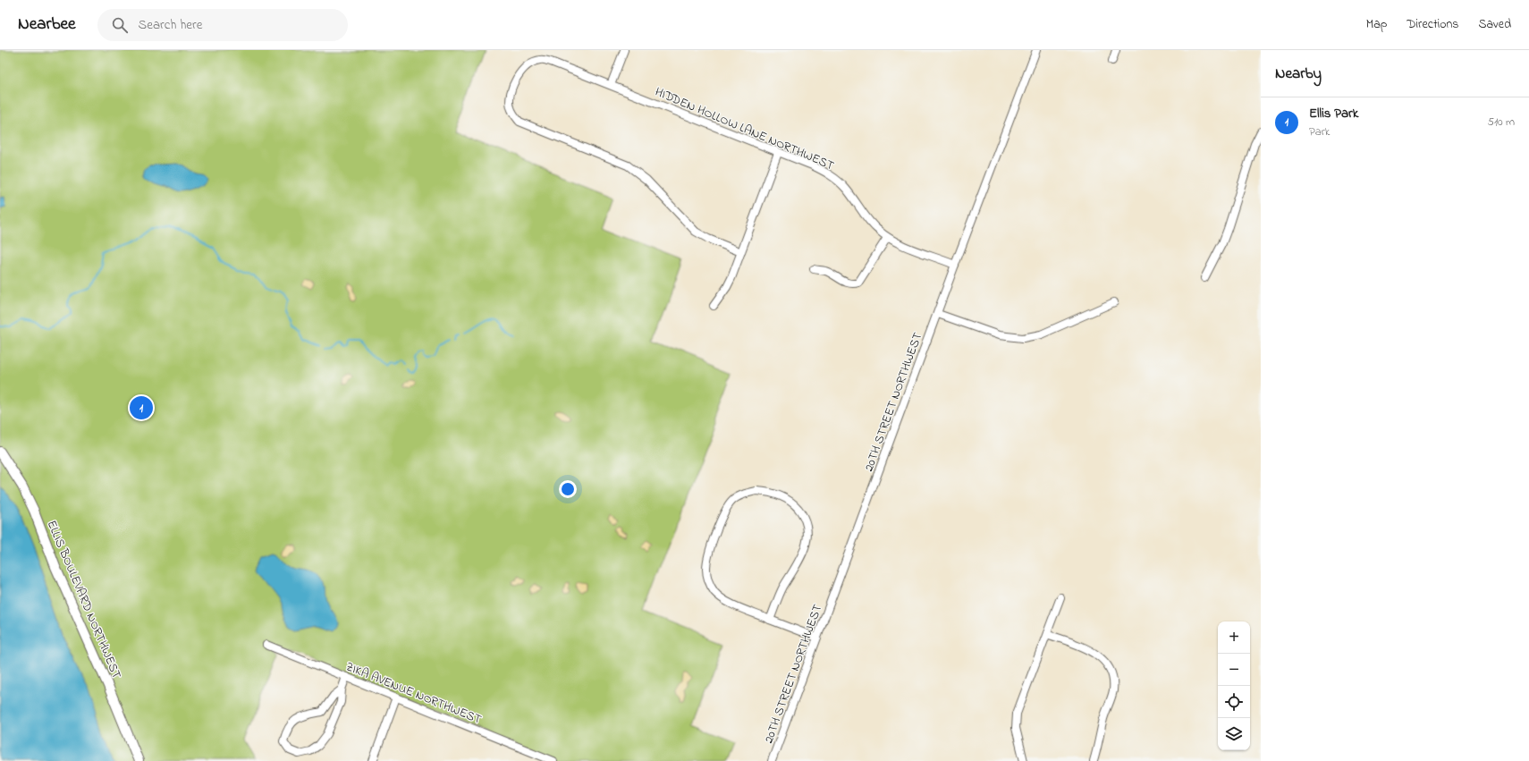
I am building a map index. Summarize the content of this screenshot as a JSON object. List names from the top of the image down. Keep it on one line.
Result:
{"streets":{"street":["HIDDEN HOLLOW LANE NORTHWEST","20TH STREET NORTHWEST","ELLIS BOULEVARD NORTHWEST","ZIKA AVENUE NORTHWEST"]},"crossings":[["HIDDEN HOLLOW LANE NORTHWEST","20TH STREET NORTHWEST"]],"page":{"header":"Nearbee","search":"Search here","nav":["Map","Directions","Saved"],"heading":"Nearby","list":[{"mark":"1","name":"Ellis Park","note":"Park","value":"510 m"}],"pins":"1","map_buttons":["+","−"]}}
